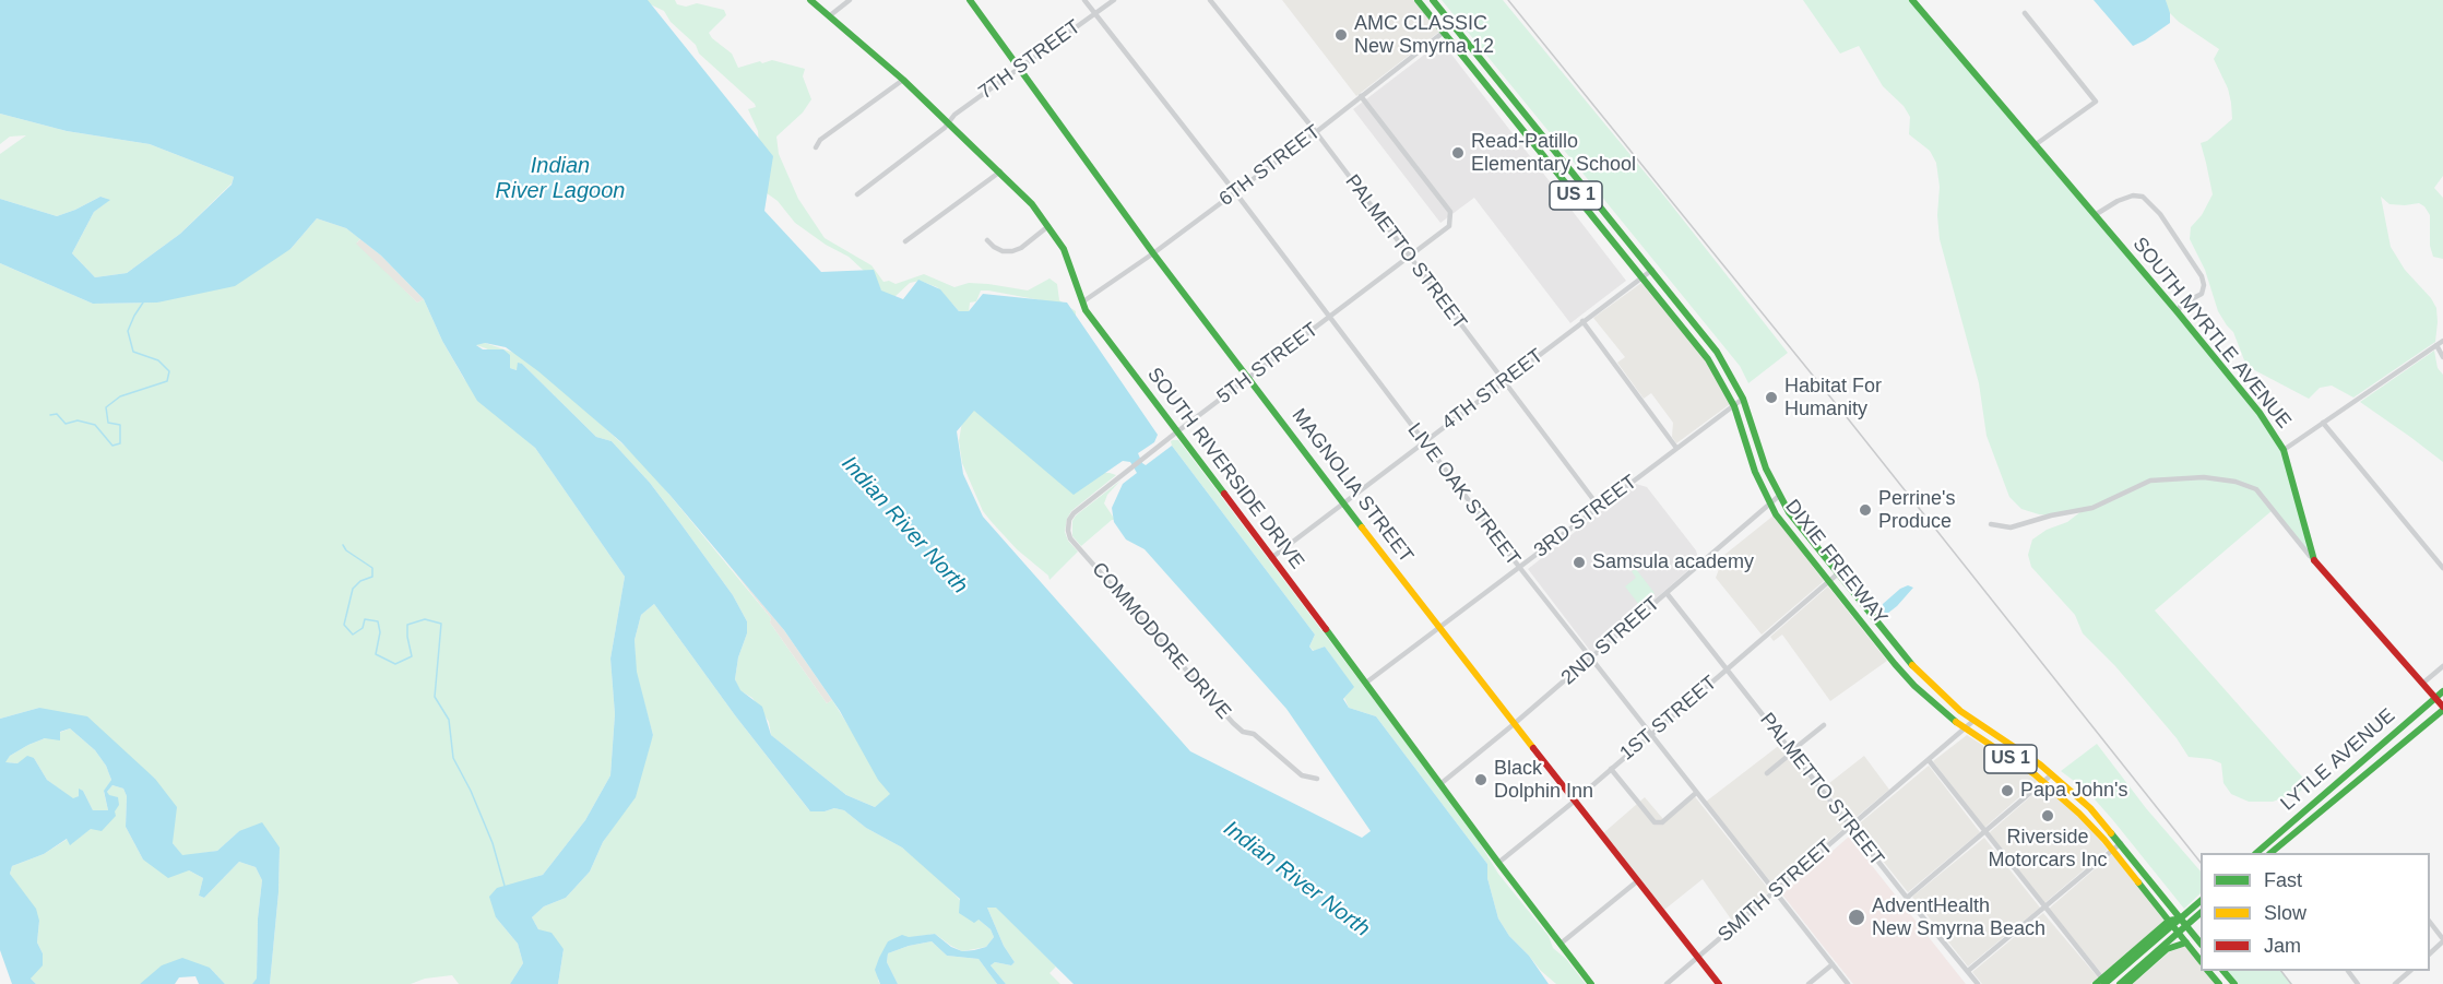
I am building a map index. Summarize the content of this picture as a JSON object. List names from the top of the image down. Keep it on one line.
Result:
{"streets":{"main road":["US 1","SOUTH MYRTLE AVENUE","SOUTH RIVERSIDE DRIVE","MAGNOLIA STREET","DIXIE FREEWAY","LYTLE AVENUE"],"street":["7TH STREET","6TH STREET","PALMETTO STREET","5TH STREET","4TH STREET","LIVE OAK STREET","3RD STREET","COMMODORE DRIVE","2ND STREET","1ST STREET","SMITH STREET"]},"crossings":[["7TH STREET","SOUTH RIVERSIDE DRIVE"],["7TH STREET","MAGNOLIA STREET"],["7TH STREET","LIVE OAK STREET"],["6TH STREET","US 1"],["6TH STREET","PALMETTO STREET"],["6TH STREET","5TH STREET"],["6TH STREET","SOUTH RIVERSIDE DRIVE"],["6TH STREET","MAGNOLIA STREET"],["6TH STREET","LIVE OAK STREET"],["6TH STREET","DIXIE FREEWAY"],["US 1","DIXIE FREEWAY"],["PALMETTO STREET","5TH STREET"],["PALMETTO STREET","4TH STREET"],["PALMETTO STREET","3RD STREET"],["PALMETTO STREET","2ND STREET"],["PALMETTO STREET","1ST STREET"],["PALMETTO STREET","SMITH STREET"],["SOUTH MYRTLE AVENUE","LYTLE AVENUE"],["5TH STREET","SOUTH RIVERSIDE DRIVE"],["5TH STREET","MAGNOLIA STREET"],["5TH STREET","LIVE OAK STREET"],["5TH STREET","COMMODORE DRIVE"],["4TH STREET","SOUTH RIVERSIDE DRIVE"],["4TH STREET","MAGNOLIA STREET"],["4TH STREET","LIVE OAK STREET"],["4TH STREET","DIXIE FREEWAY"],["SOUTH RIVERSIDE DRIVE","3RD STREET"],["SOUTH RIVERSIDE DRIVE","2ND STREET"],["SOUTH RIVERSIDE DRIVE","1ST STREET"],["MAGNOLIA STREET","3RD STREET"],["MAGNOLIA STREET","2ND STREET"],["MAGNOLIA STREET","1ST STREET"],["MAGNOLIA STREET","SMITH STREET"],["LIVE OAK STREET","3RD STREET"],["LIVE OAK STREET","2ND STREET"],["LIVE OAK STREET","1ST STREET"],["LIVE OAK STREET","SMITH STREET"],["3RD STREET","DIXIE FREEWAY"],["DIXIE FREEWAY","2ND STREET"],["DIXIE FREEWAY","1ST STREET"],["DIXIE FREEWAY","SMITH STREET"]],"water":["Indian River Lagoon","Indian River North"],"places":["AMC CLASSIC New Smyrna 12","Read-Patillo Elementary School","Habitat For Humanity","Perrine's Produce","Samsula academy","Black Dolphin Inn","Papa John's","Riverside Motorcars Inc","AdventHealth New Smyrna Beach"],"legend":["Fast","Slow","Jam"]}
